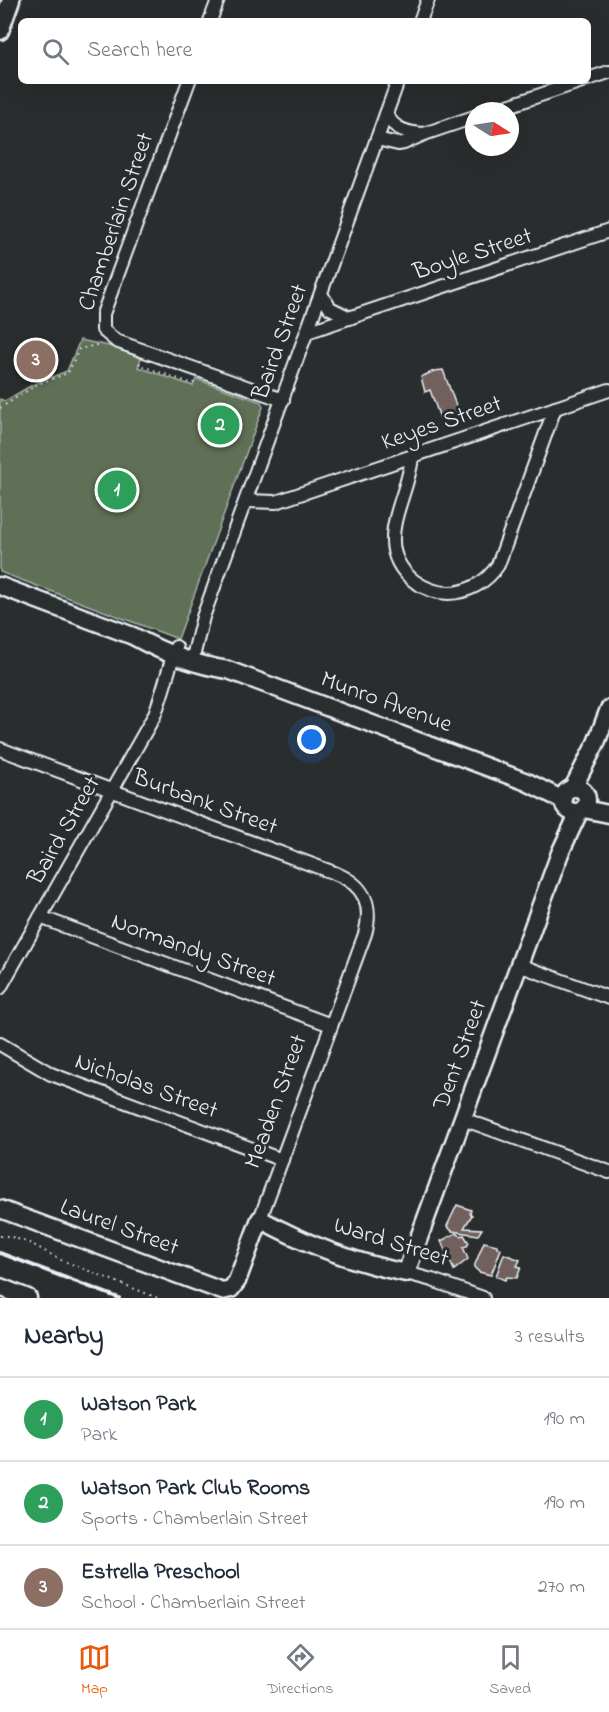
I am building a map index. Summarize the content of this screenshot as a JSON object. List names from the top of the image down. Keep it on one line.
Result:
{"streets":{"street":["Chamberlain Street","Boyle Street","Baird Street","Keyes Street","Munro Avenue","Burbank Street","Normandy Street","Dent Street","Nicholas Street","Meaden Street","Laurel Street","Ward Street"]},"crossings":[["Chamberlain Street","Baird Street"],["Boyle Street","Baird Street"],["Baird Street","Keyes Street"],["Baird Street","Munro Avenue"],["Baird Street","Burbank Street"],["Baird Street","Normandy Street"],["Munro Avenue","Dent Street"],["Burbank Street","Meaden Street"],["Normandy Street","Meaden Street"],["Dent Street","Ward Street"],["Nicholas Street","Meaden Street"],["Meaden Street","Laurel Street"],["Meaden Street","Ward Street"]],"north":"right","page":{"search":"Search here","pins":["3","2","1"],"heading":["Nearby","3 results"],"list":[{"mark":"1","name":"Watson Park","note":"Park","value":"190 m"},{"mark":"2","name":"Watson Park Club Rooms","note":"Sports · Chamberlain Street","value":"190 m"},{"mark":"3","name":"Estrella Preschool","note":"School · Chamberlain Street","value":"270 m"}],"nav":["Map","Directions","Saved"]}}
